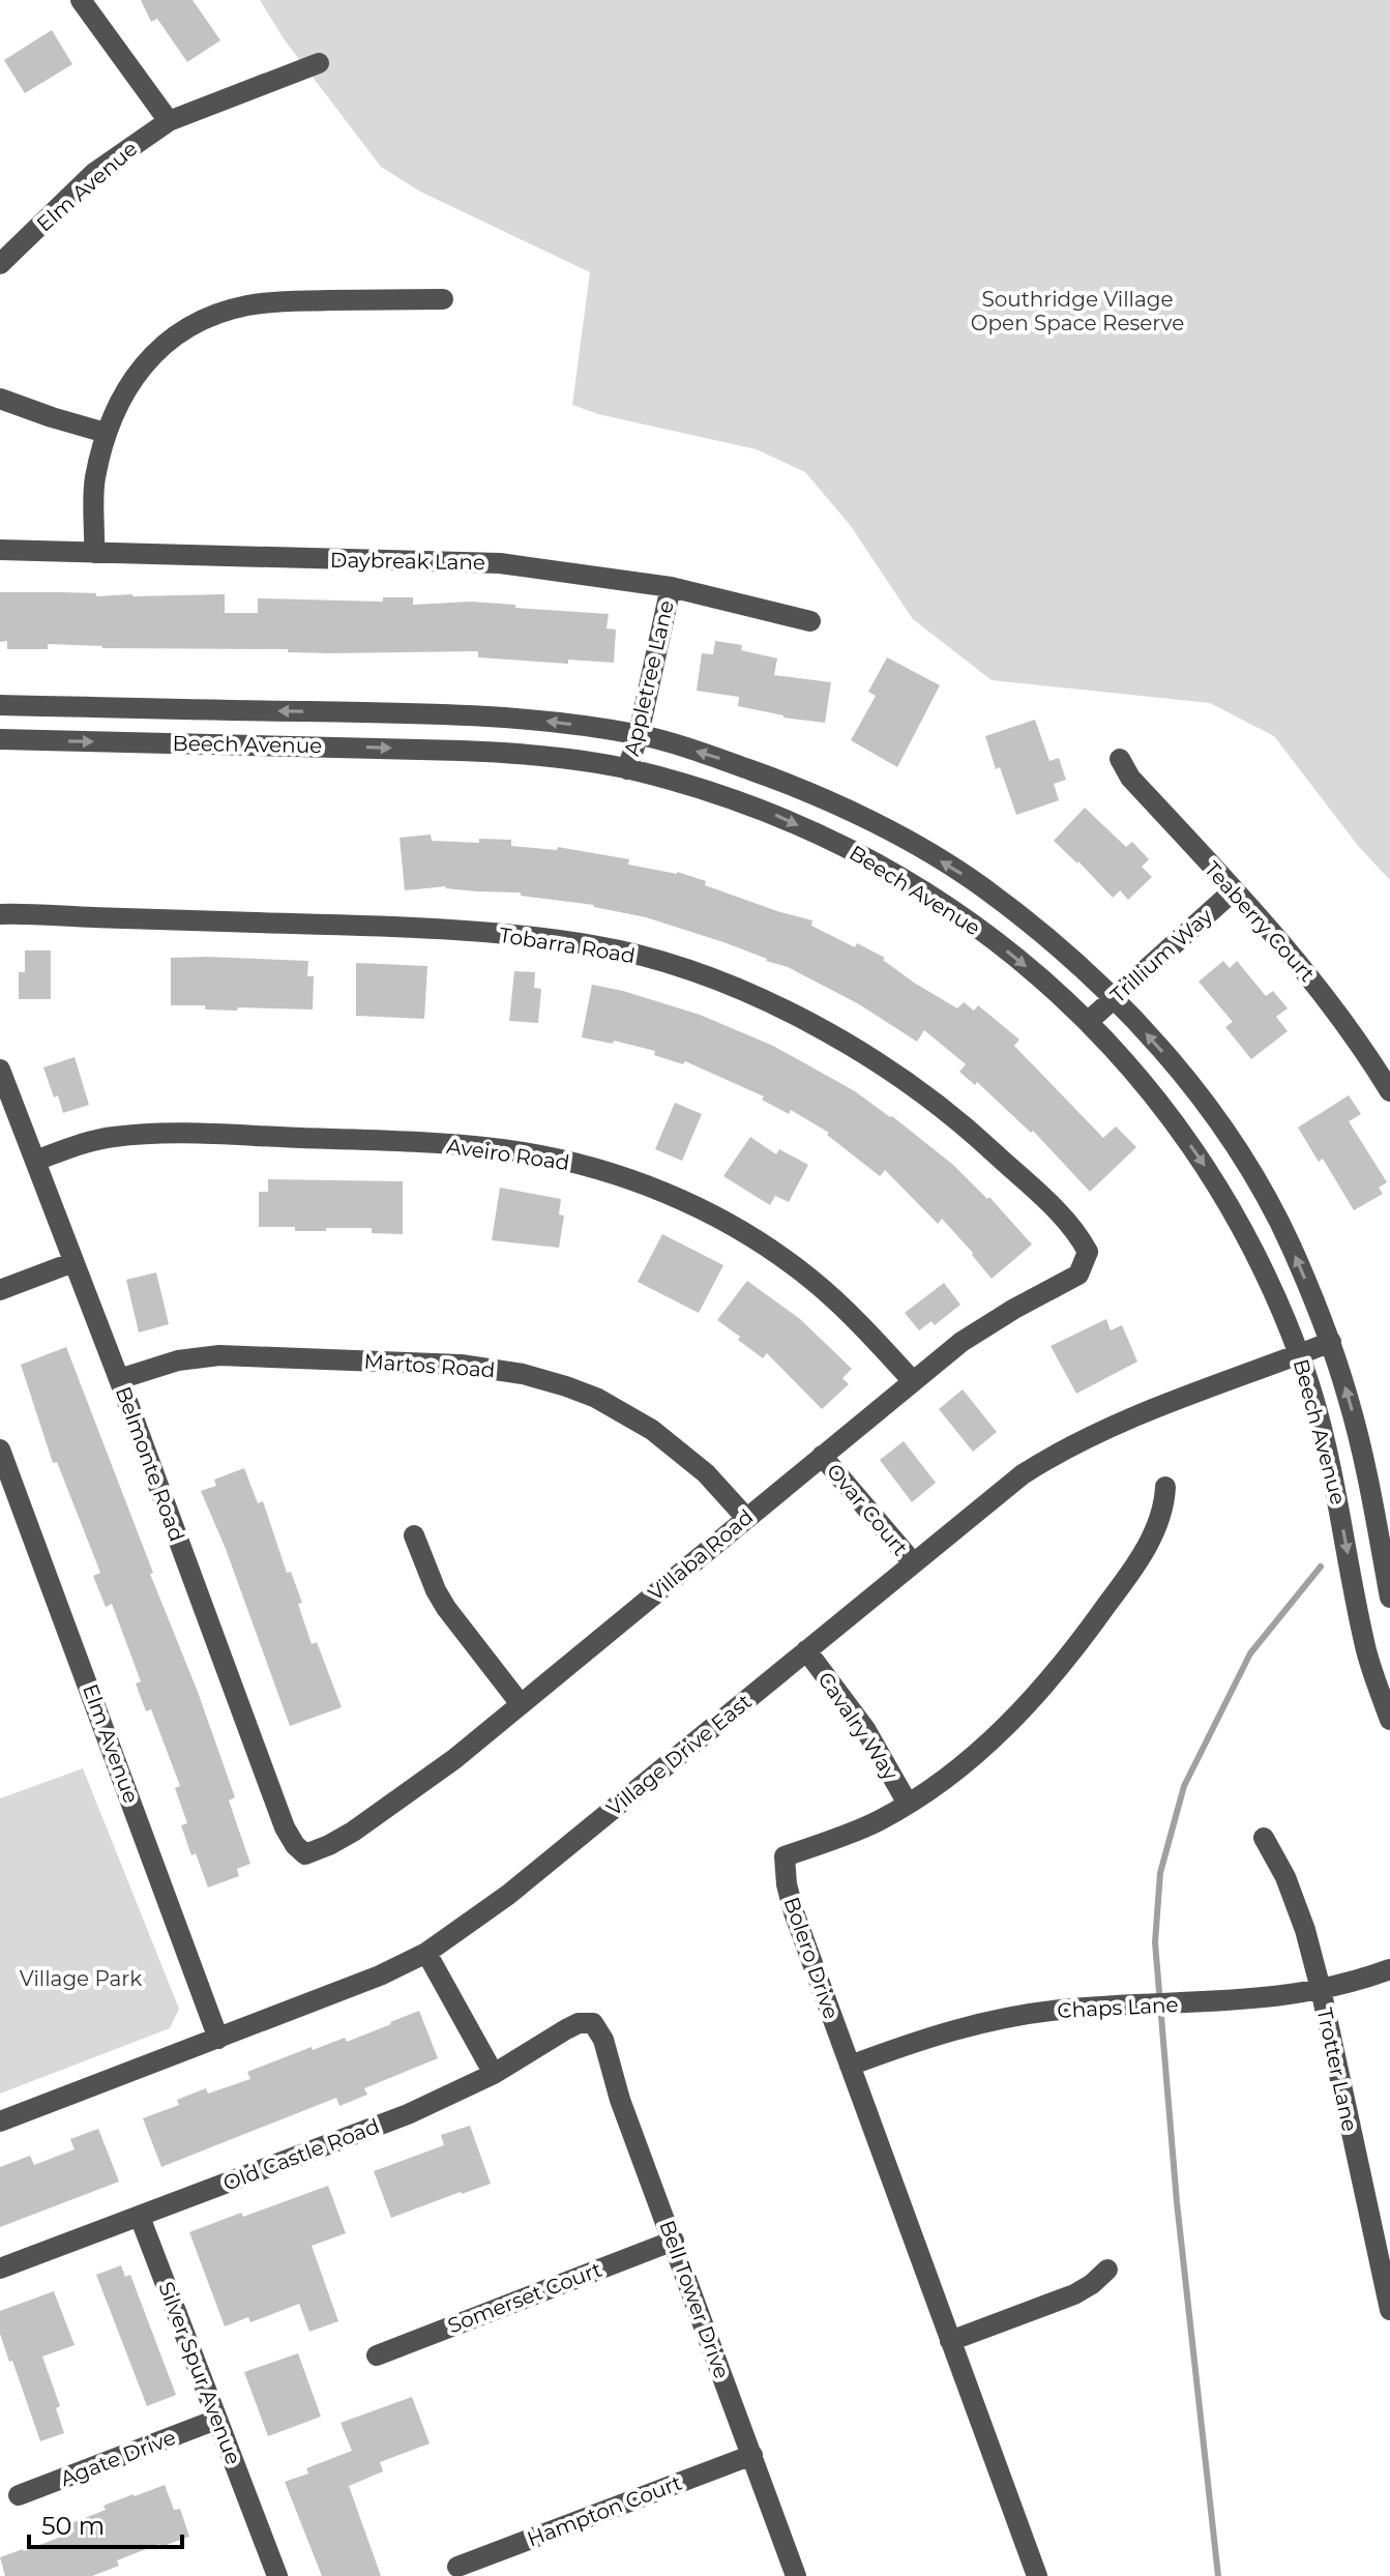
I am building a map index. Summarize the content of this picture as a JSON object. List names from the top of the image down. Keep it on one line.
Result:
{"streets":{"street":["Elm Avenue","Daybreak Lane","Appletree Lane","Beech Avenue","Teaberry Court","Tobarra Road","Trillium Way","Aveiro Road","Martos Road","Belmonte Road","Ovar Court","Villaba Road","Cavalry Way","Village Drive East","Bolero Drive","Chaps Lane","Trotter Lane","Old Castle Road","Somerset Court","Bell Tower Drive","Silver Spur Avenue","Agate Drive","Hampton Court"]},"crossings":[["Elm Avenue","Village Drive East"],["Daybreak Lane","Appletree Lane"],["Appletree Lane","Beech Avenue"],["Beech Avenue","Trillium Way"],["Beech Avenue","Village Drive East"],["Teaberry Court","Trillium Way"],["Tobarra Road","Villaba Road"],["Aveiro Road","Belmonte Road"],["Aveiro Road","Villaba Road"],["Martos Road","Belmonte Road"],["Martos Road","Villaba Road"],["Belmonte Road","Villaba Road"],["Ovar Court","Villaba Road"],["Ovar Court","Village Drive East"],["Cavalry Way","Village Drive East"],["Cavalry Way","Bolero Drive"],["Bolero Drive","Chaps Lane"],["Chaps Lane","Trotter Lane"],["Old Castle Road","Bell Tower Drive"],["Old Castle Road","Silver Spur Avenue"],["Somerset Court","Bell Tower Drive"],["Bell Tower Drive","Hampton Court"],["Silver Spur Avenue","Agate Drive"]],"parks":["Southridge Village Open Space Reserve","Village Park"],"scale_bar":"50 m"}
